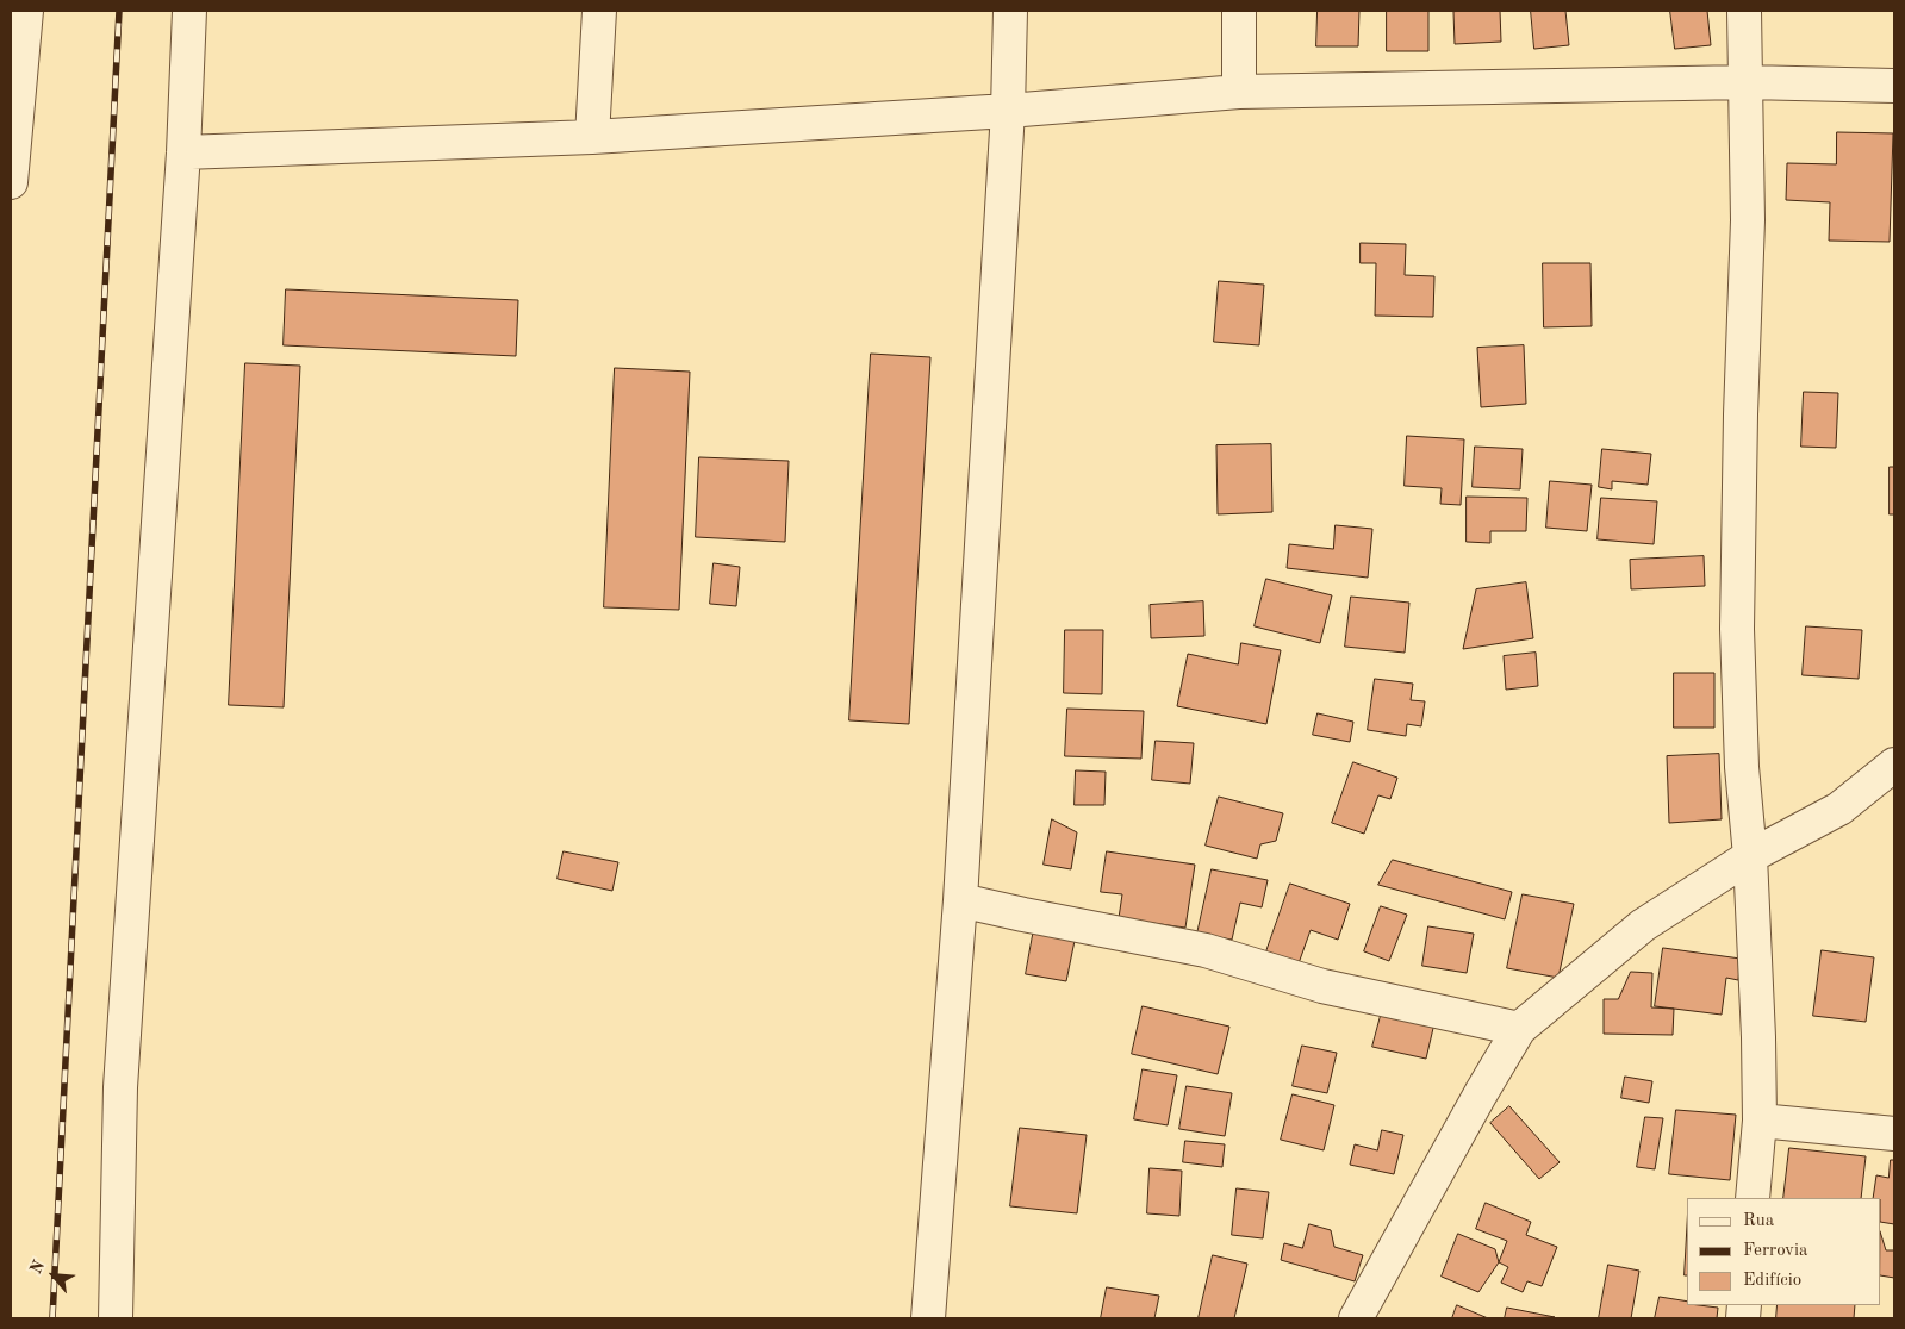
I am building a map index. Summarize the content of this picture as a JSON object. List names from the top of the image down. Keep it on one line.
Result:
{"legend":["Rua","Ferrovia","Edifício"],"north":"top left"}
